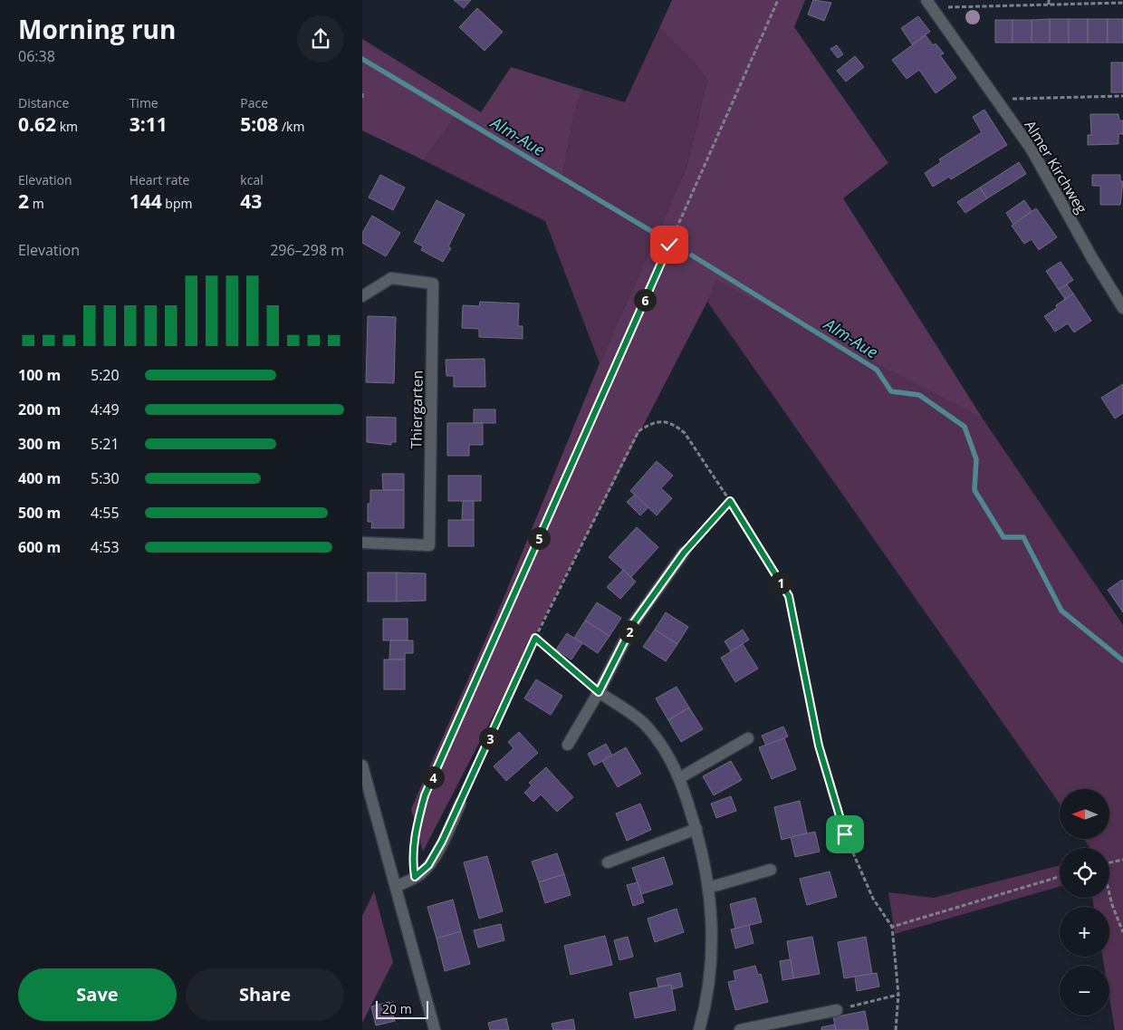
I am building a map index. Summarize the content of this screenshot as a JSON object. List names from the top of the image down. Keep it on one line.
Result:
{"streets":{"street":["Almer Kirchweg","Thiergarten"]},"water":["Alm-Aue"],"scale_bar":"20 m","north":"left","page":{"heading":["Morning run","06:38"],"stats":[["Distance","0.62 km"],["Time","3:11"],["Pace","5:08 /km"],["Elevation","2 m"],["Heart rate","144 bpm"],["kcal","43"]],"chart":["Elevation","296–298 m"],"pins":["6","5","1","2","3","4"],"list":[{"name":"100 m","note":"5:20"},{"name":"200 m","note":"4:49"},{"name":"300 m","note":"5:21"},{"name":"400 m","note":"5:30"},{"name":"500 m","note":"4:55"},{"name":"600 m","note":"4:53"}],"map_buttons":["+","−"],"buttons":["Save","Share"],"scale":"20 m"}}
